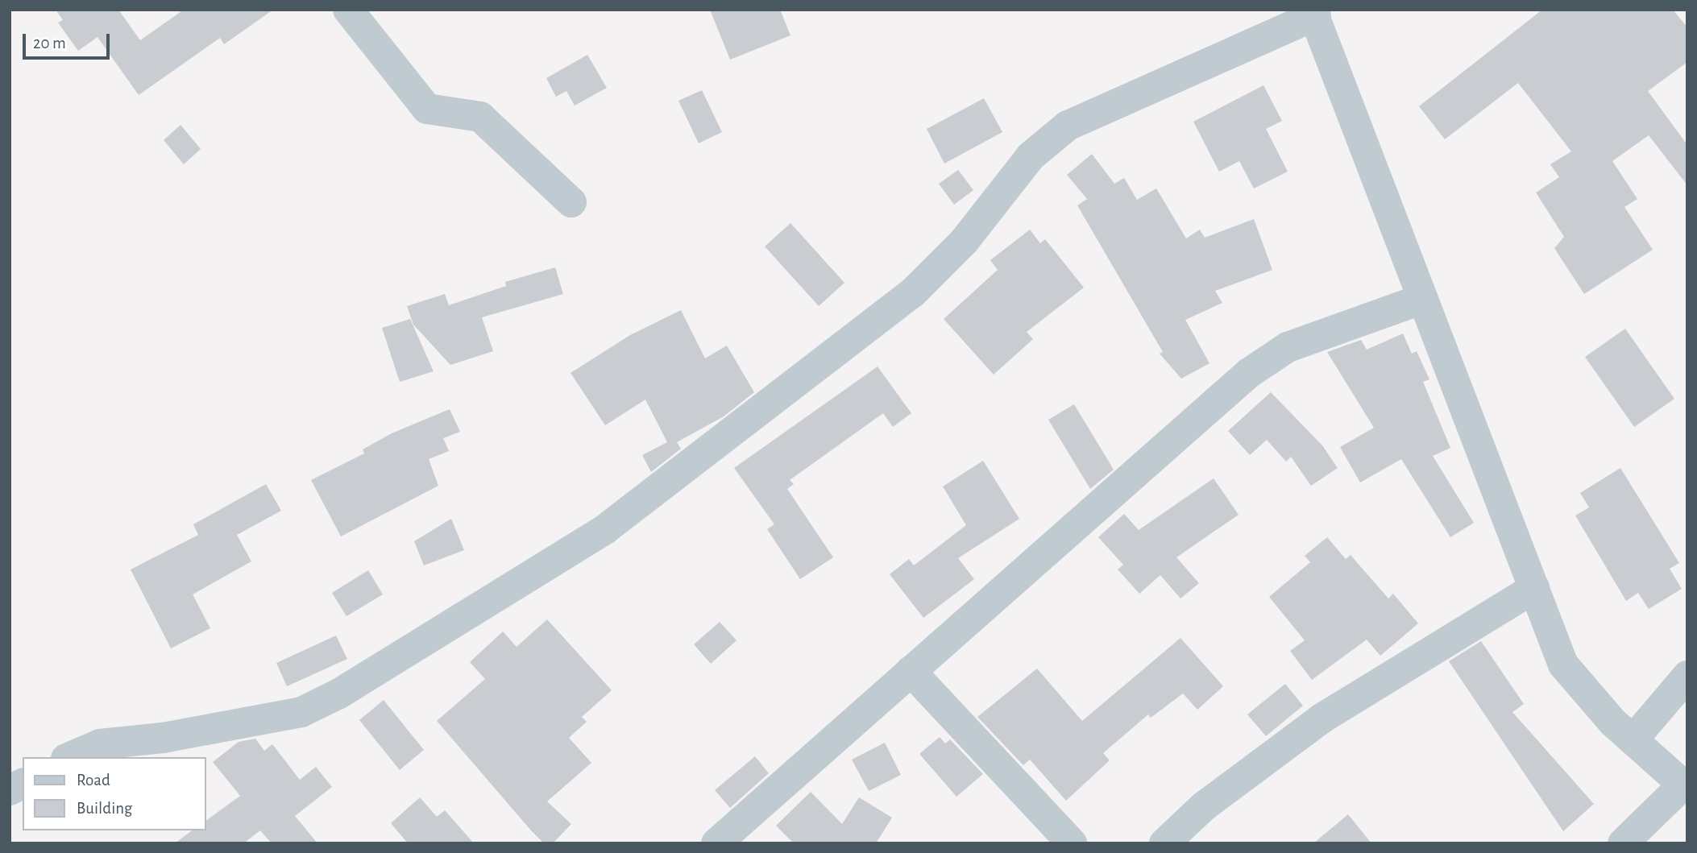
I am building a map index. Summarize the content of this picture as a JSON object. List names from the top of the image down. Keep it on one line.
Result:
{"legend":["Road","Building"],"scale_bar":"20 m"}
